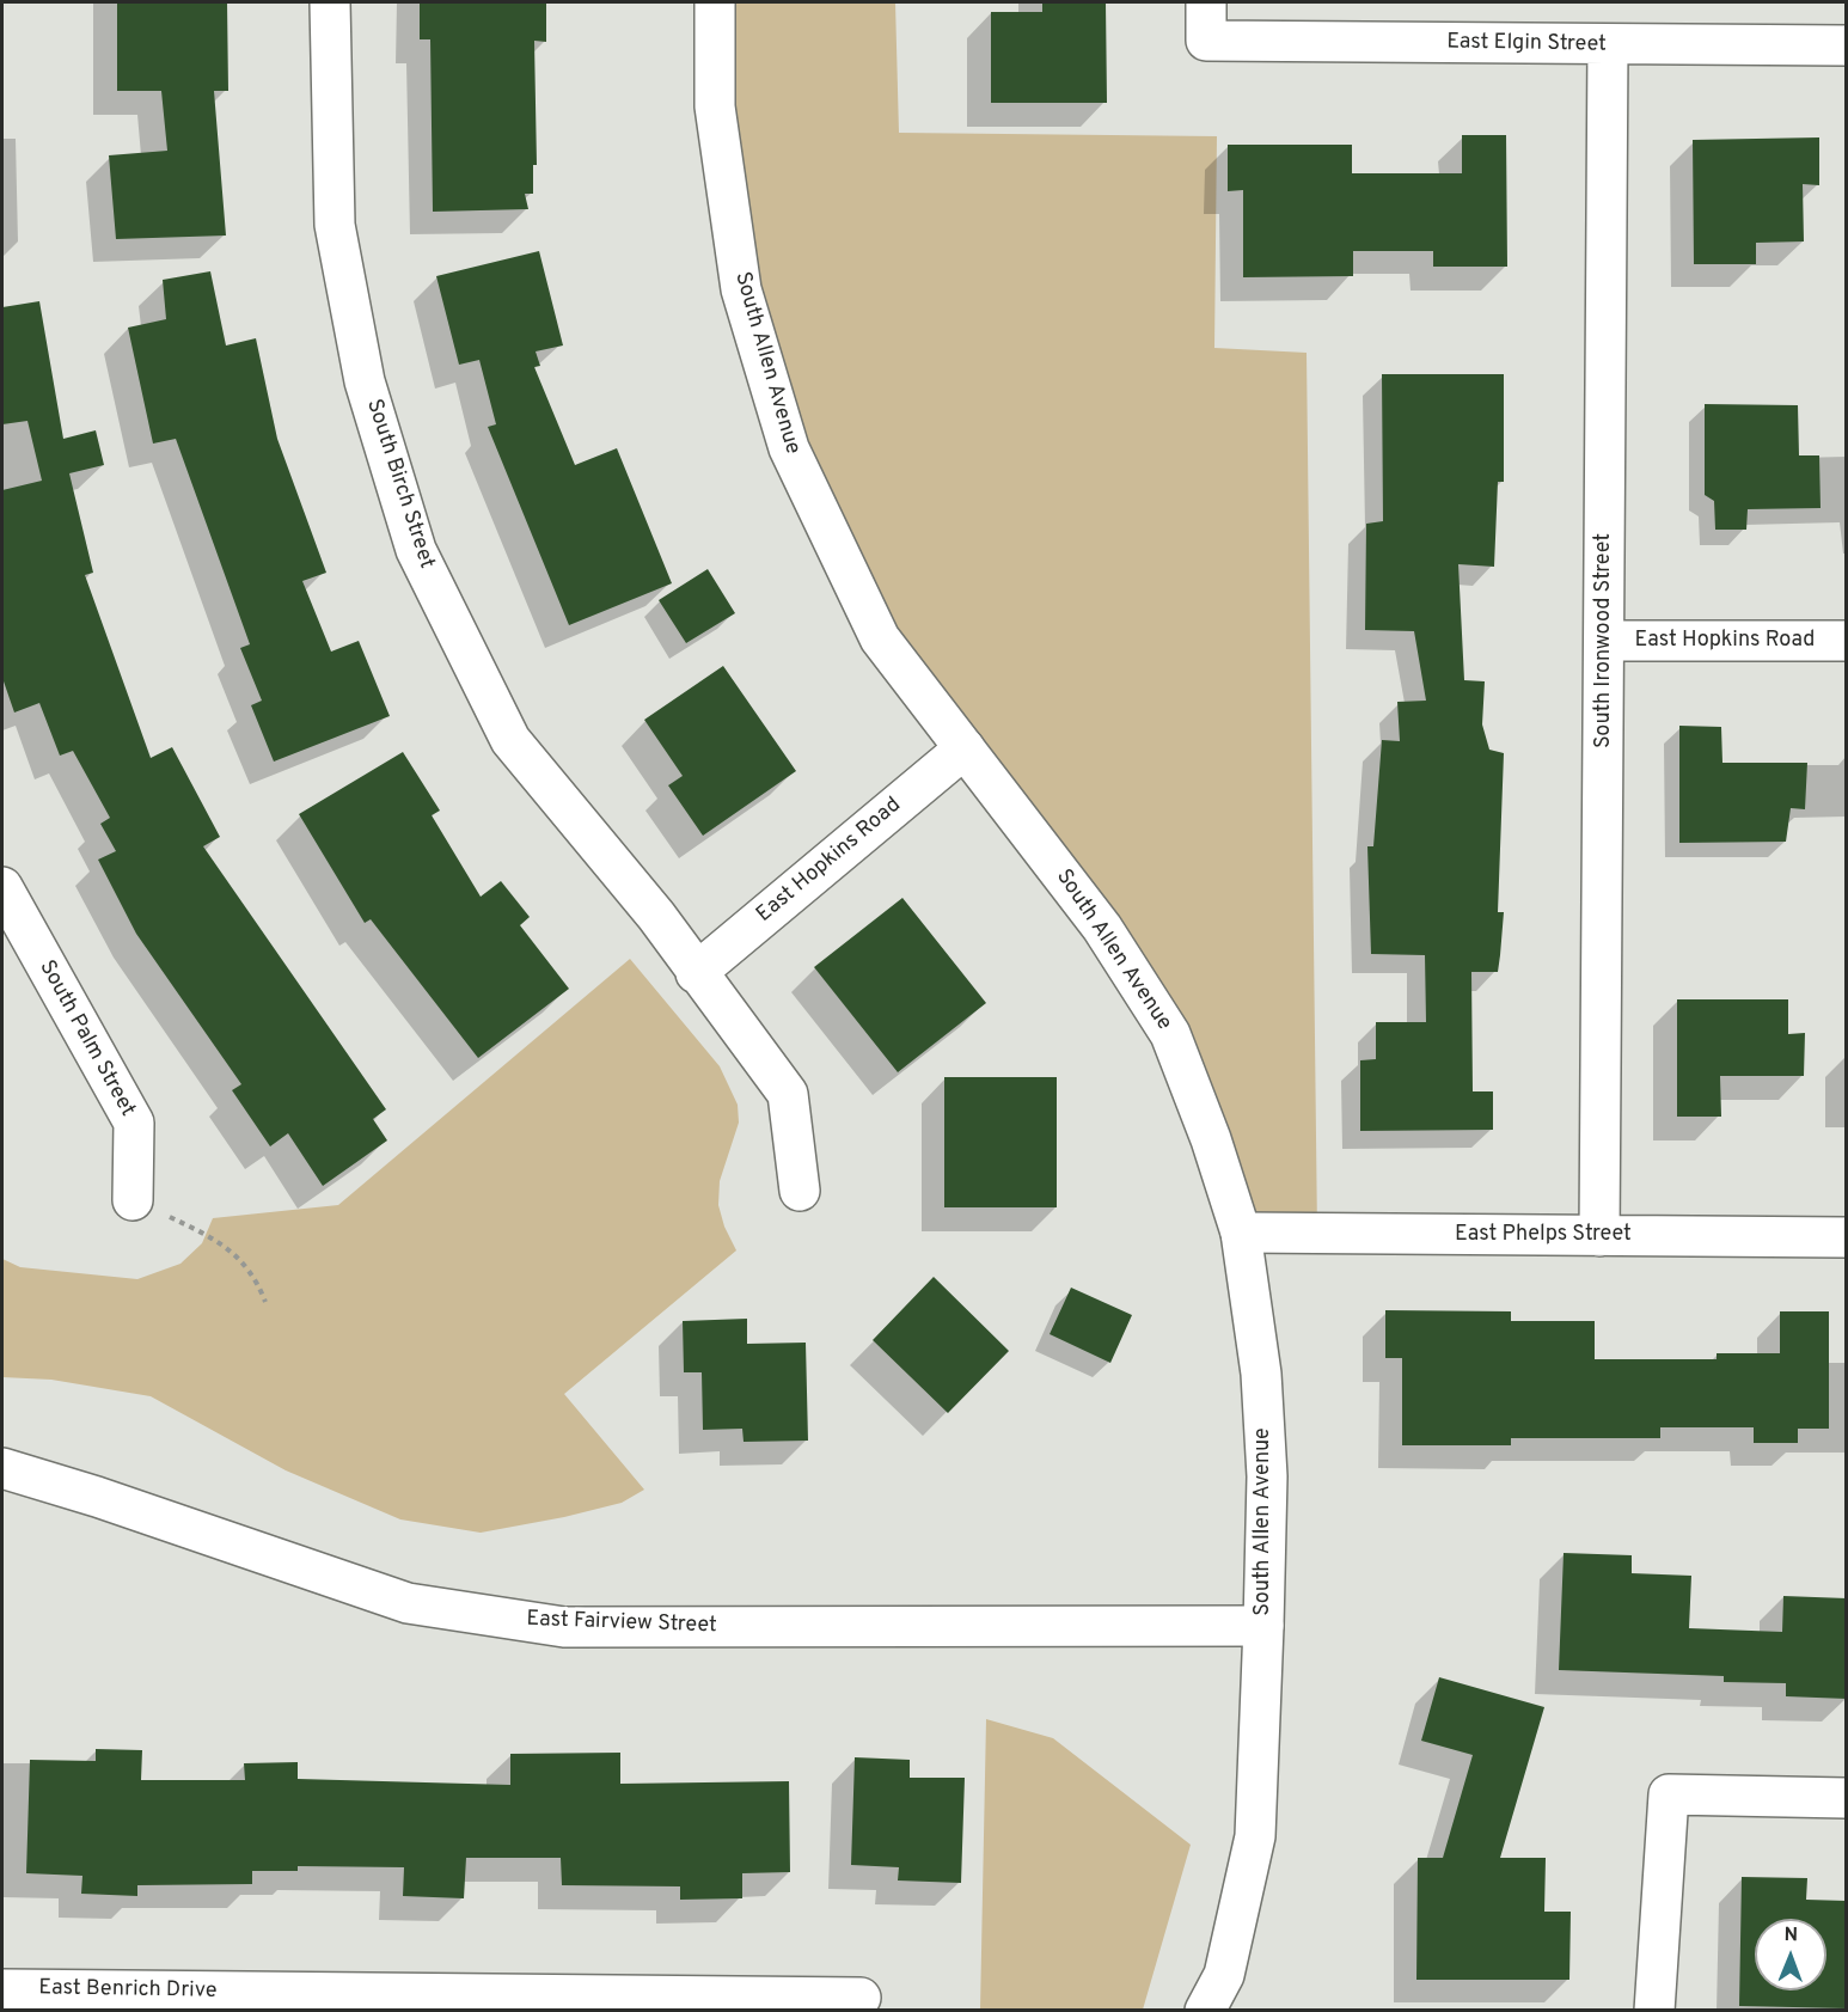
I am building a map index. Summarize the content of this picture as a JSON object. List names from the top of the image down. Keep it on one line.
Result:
{"streets":{"street":["East Elgin Street","South Allen Avenue","South Birch Street","South Ironwood Street","East Hopkins Road","South Palm Street","East Phelps Street","East Fairview Street","East Benrich Drive"]},"crossings":[["East Elgin Street","South Ironwood Street"],["South Allen Avenue","East Hopkins Road"],["South Allen Avenue","East Phelps Street"],["South Allen Avenue","East Fairview Street"],["South Birch Street","East Hopkins Road"],["South Ironwood Street","East Hopkins Road"],["South Ironwood Street","East Phelps Street"]],"north":"top"}
